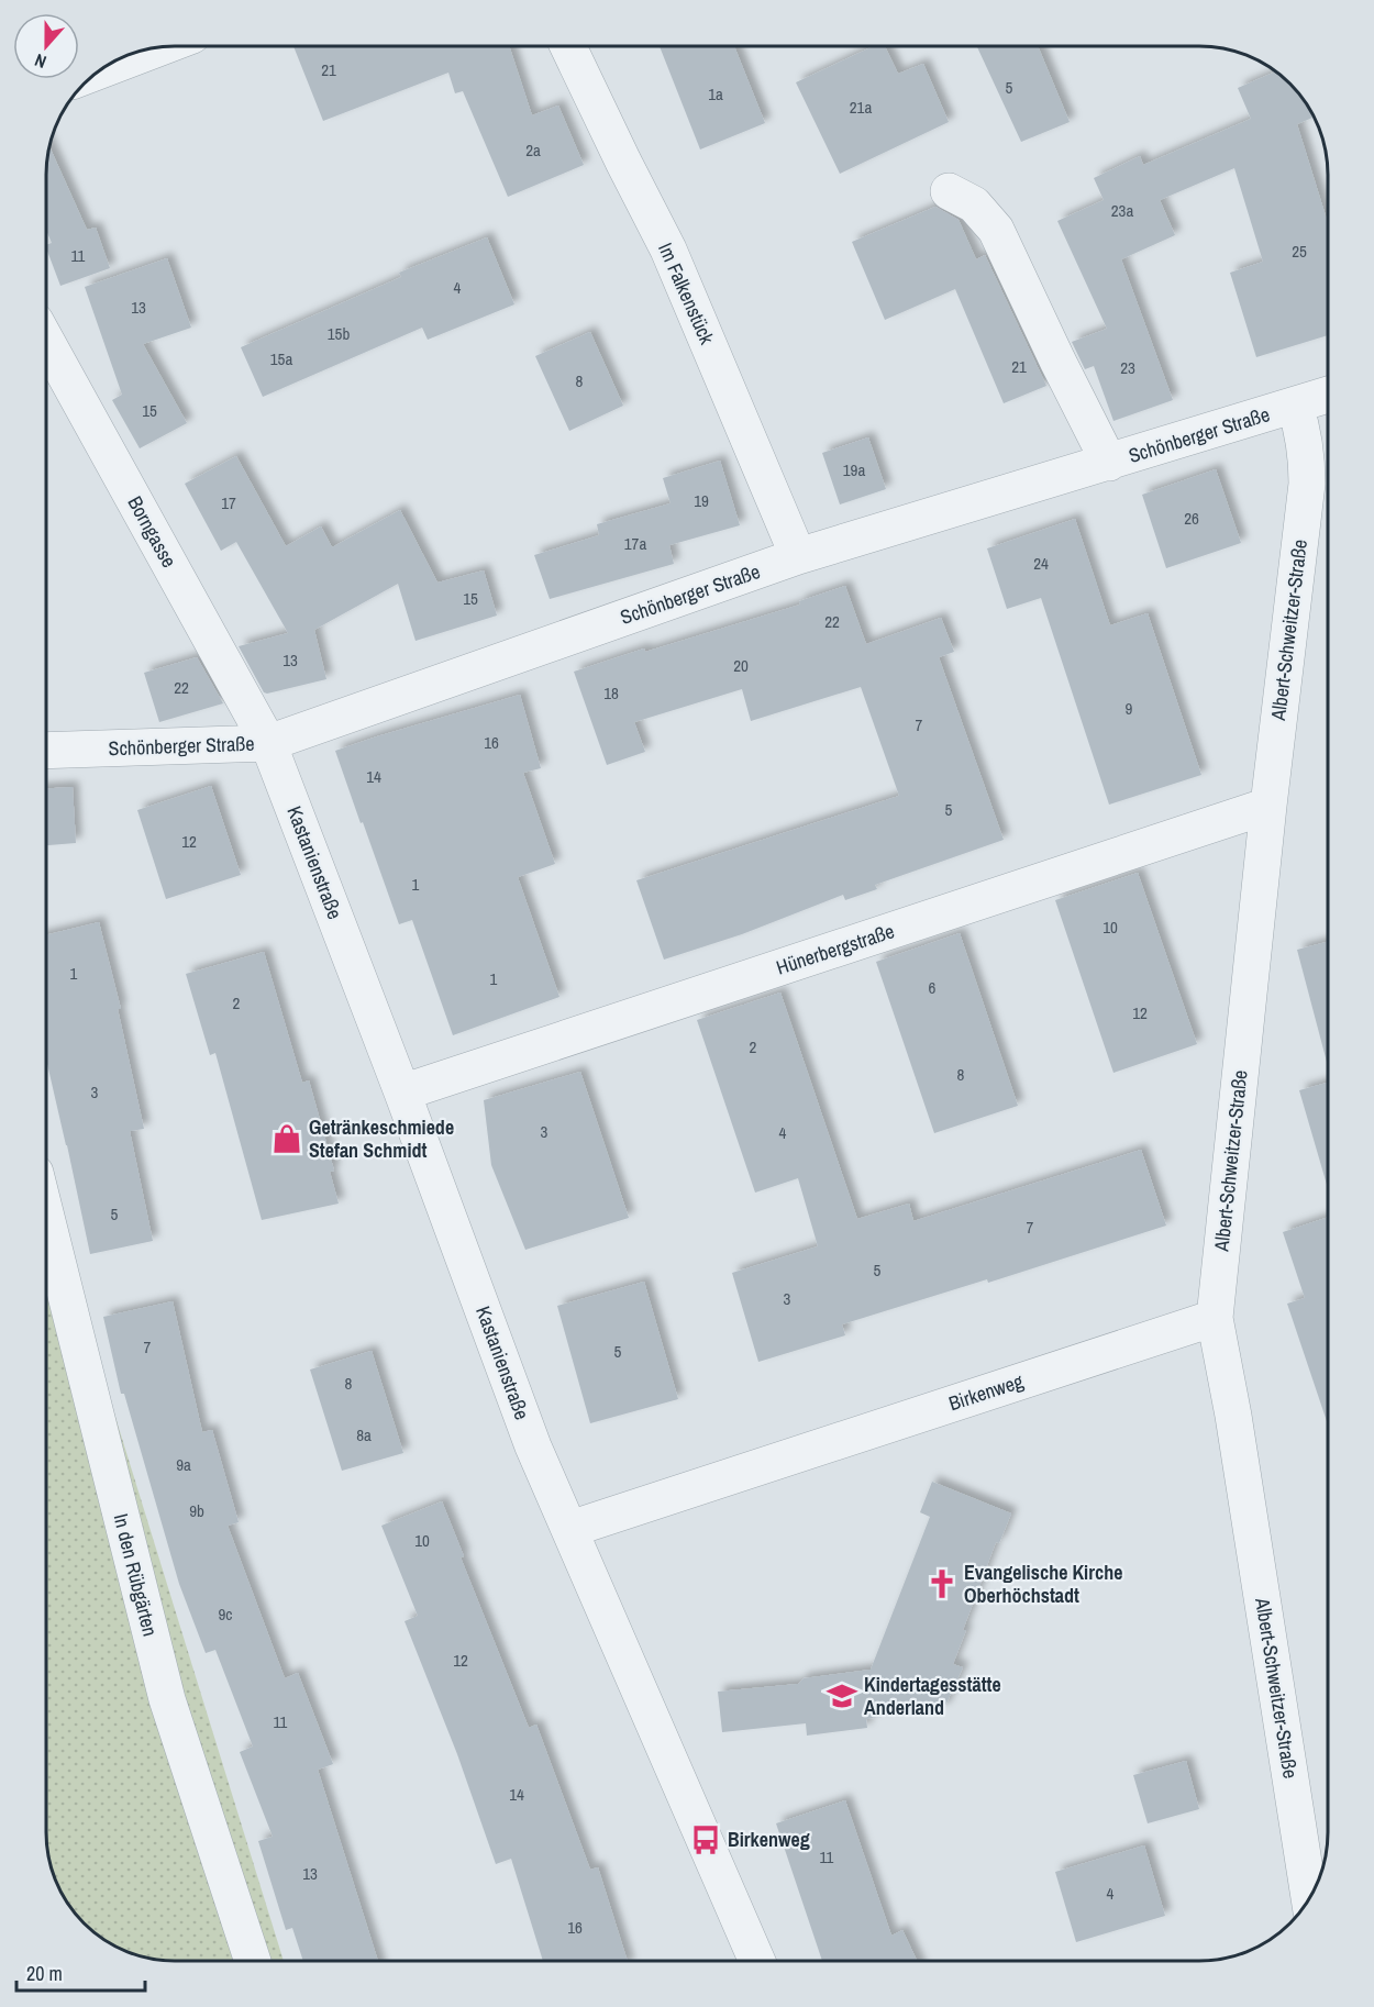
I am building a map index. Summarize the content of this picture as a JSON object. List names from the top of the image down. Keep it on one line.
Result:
{"streets":{"street":["Im Falkenstück","Schönberger Straße","Borngasse","Albert-Schweitzer-Straße","Kastanienstraße","Hünerbergstraße","Birkenweg","In den Rübgärten"]},"crossings":[["Im Falkenstück","Schönberger Straße"],["Schönberger Straße","Borngasse"],["Schönberger Straße","Albert-Schweitzer-Straße"],["Schönberger Straße","Kastanienstraße"],["Borngasse","Kastanienstraße"],["Albert-Schweitzer-Straße","Hünerbergstraße"],["Albert-Schweitzer-Straße","Birkenweg"],["Kastanienstraße","Hünerbergstraße"],["Kastanienstraße","Birkenweg"]],"places":{"shop":["Getränkeschmiede Stefan Schmidt"],"church":["Evangelische Kirche Oberhöchstadt"],"school or university":["Kindertagesstätte Anderland"],"bus stop":["Birkenweg"]},"house_numbers":["21","5","1a","21a","2a","23a","25","11","4","13","15b","15a","21","23","8","15","19a","19","17","26","17a","24","15","22","13","20","22","18","9","7","16","14","5","12","1","10","1","1","6","2","12","2","8","3","3","4","5","7","5","3","7","5","8","8a","9a","9b","10","9c","12","11","14","11","13","4","16"],"scale_bar":"20 m","north":"bottom"}
